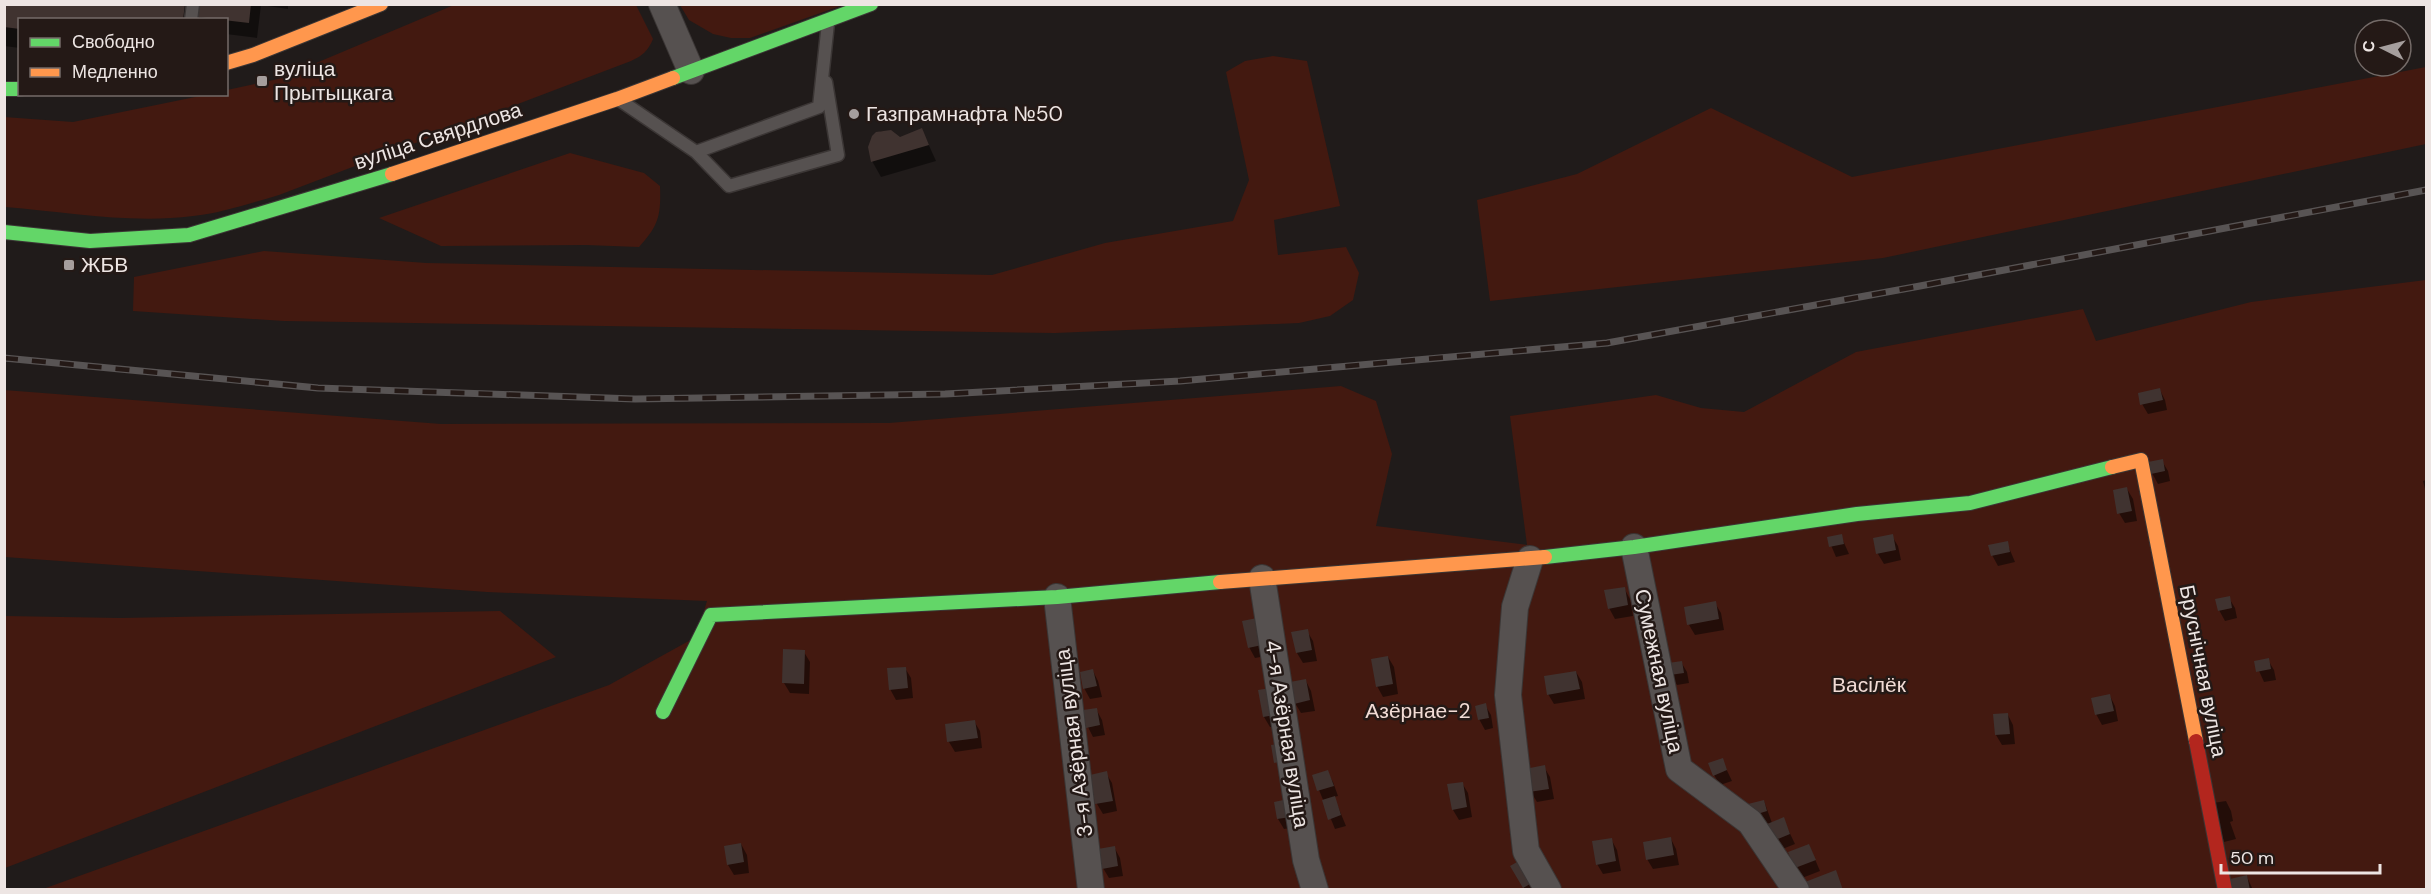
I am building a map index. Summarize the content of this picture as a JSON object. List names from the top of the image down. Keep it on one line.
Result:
{"streets":{"street":["вуліца Свярдлова","Сумежная вуліца","Бруснічная вуліца","4-я Азёрная вуліца","3-я Азёрная вуліца"]},"crossings":[["Сумежная вуліца","Бруснічная вуліца"]],"parks":["Васілёк","Азёрнае-2"],"places":{"transit":["вуліца Прытыцкага","ЖБВ"],"other":["Газпрамнафта №50"]},"legend":["Свободно","Медленно"],"scale_bar":"50 m","north":"left"}
